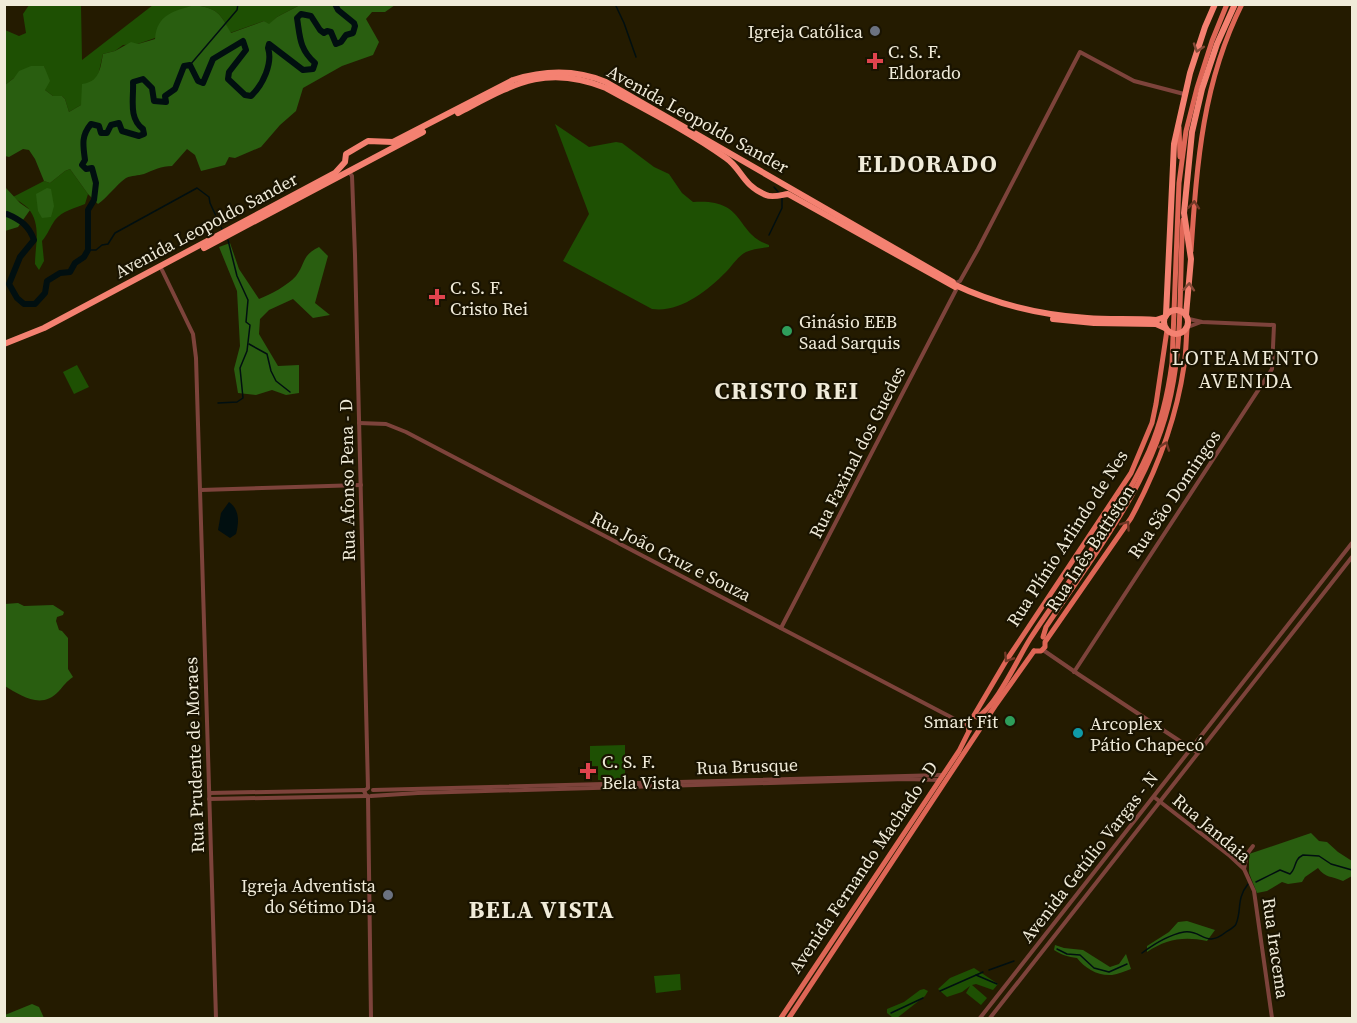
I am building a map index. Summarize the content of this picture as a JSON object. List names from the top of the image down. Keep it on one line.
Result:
{"streets":{"highway":["Avenida Leopoldo Sander"],"main road":["Rua Plínio Arlindo de Nes","Rua Inês Battiston","Avenida Fernando Machado - D"],"street":["Rua Faxinal dos Guedes","Rua Afonso Pena - D","Rua São Domingos","Rua João Cruz e Souza","Rua Prudente de Moraes","Rua Brusque","Rua Jandaia","Avenida Getúlio Vargas - N","Rua Iracema"]},"crossings":[["Avenida Leopoldo Sander","Rua Faxinal dos Guedes"],["Avenida Leopoldo Sander","Rua Afonso Pena - D"],["Avenida Leopoldo Sander","Rua Plínio Arlindo de Nes"],["Avenida Leopoldo Sander","Rua Inês Battiston"],["Avenida Leopoldo Sander","Rua Prudente de Moraes"],["Rua Faxinal dos Guedes","Rua João Cruz e Souza"],["Rua Afonso Pena - D","Rua João Cruz e Souza"],["Rua Afonso Pena - D","Rua Brusque"],["Rua Plínio Arlindo de Nes","Rua Inês Battiston"],["Rua Plínio Arlindo de Nes","Avenida Fernando Machado - D"],["Rua João Cruz e Souza","Avenida Fernando Machado - D"],["Rua Prudente de Moraes","Rua Brusque"],["Rua Brusque","Avenida Fernando Machado - D"],["Rua Jandaia","Avenida Getúlio Vargas - N"],["Rua Jandaia","Rua Iracema"]],"districts":["ELDORADO","LOTEAMENTO AVENIDA","CRISTO REI","BELA VISTA"],"places":{"other":["Igreja Católica","Ginásio EEB Saad Sarquis","Smart Fit","Arcoplex Pátio Chapecó","Igreja Adventista do Sétimo Dia"],"health":["C. S. F. Eldorado","C. S. F. Cristo Rei","C. S. F. Bela Vista"]}}
